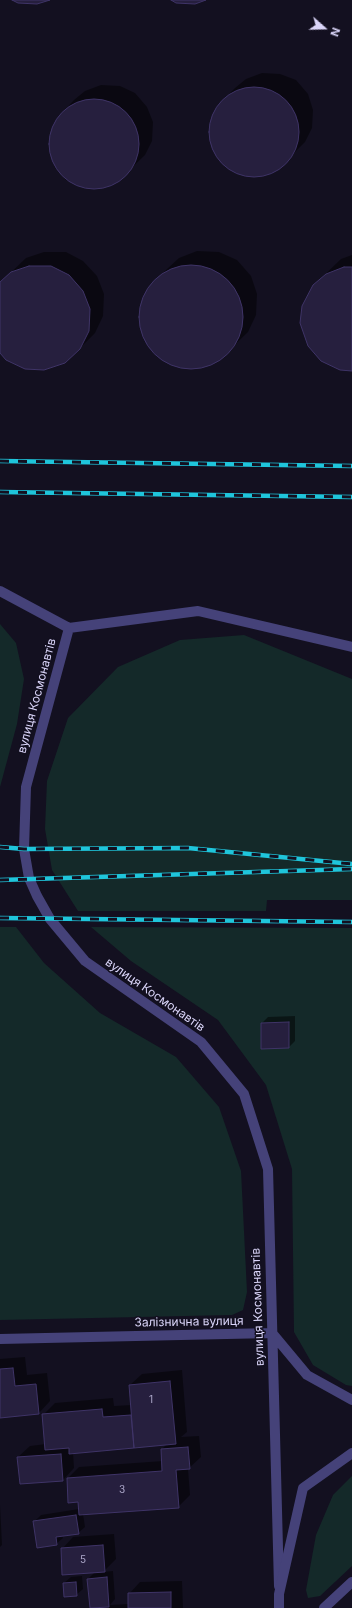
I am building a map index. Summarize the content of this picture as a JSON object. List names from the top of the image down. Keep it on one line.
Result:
{"streets":{"street":["вулиця Космонавтів","Залізнична вулиця"]},"crossings":[["вулиця Космонавтів","Залізнична вулиця"]],"house_numbers":["1","3","5"],"north":"right"}
